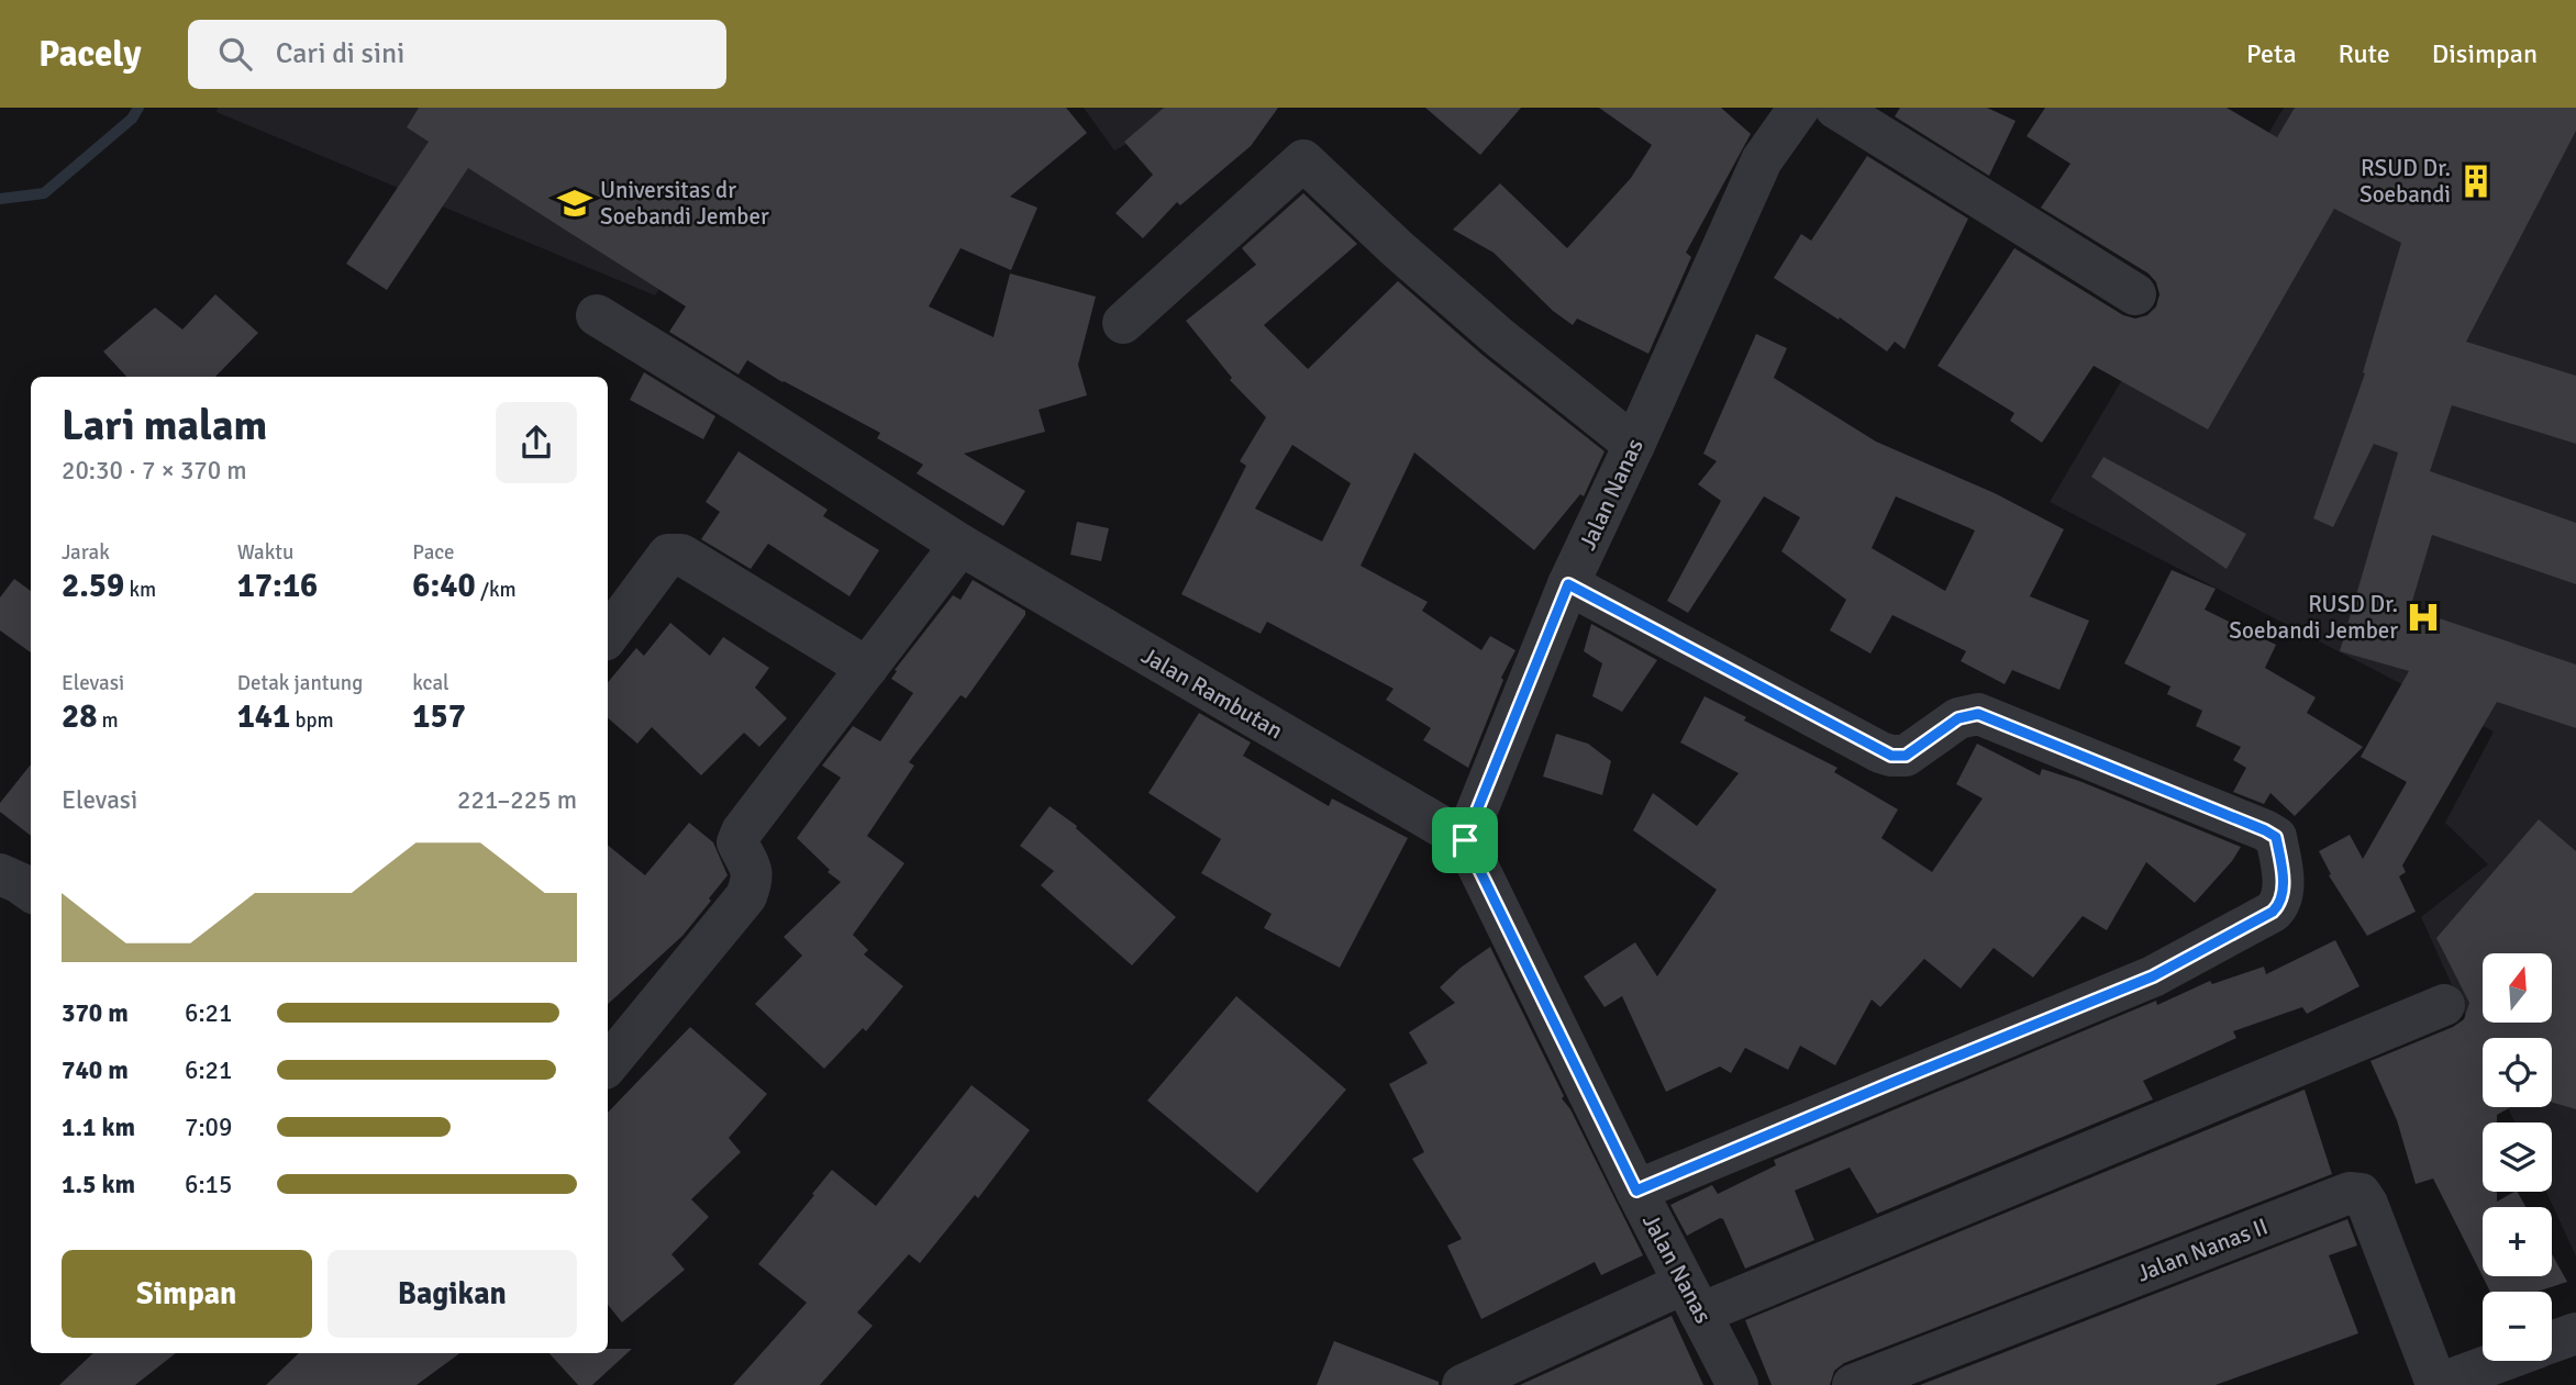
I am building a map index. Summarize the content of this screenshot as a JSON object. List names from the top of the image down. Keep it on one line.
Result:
{"streets":{"street":["Jalan Nanas","Jalan Rambutan","Jalan Nanas II"]},"crossings":[["Jalan Nanas","Jalan Rambutan"]],"places":{"building":["RSUD Dr. Soebandi"],"school or university":["Universitas dr Soebandi Jember"],"hospital":["RUSD Dr. Soebandi Jember"]},"north":"top","page":{"header":"Pacely","search":"Cari di sini","nav":["Peta","Rute","Disimpan"],"heading":["Lari malam","20:30 · 7 × 370 m"],"stats":[["Jarak","2.59 km"],["Waktu","17:16"],["Pace","6:40 /km"],["Elevasi","28 m"],["Detak jantung","141 bpm"],["kcal","157"]],"chart":["Elevasi","221–225 m"],"map_buttons":["+","−"],"list":[{"name":"370 m","note":"6:21"},{"name":"740 m","note":"6:21"},{"name":"1.1 km","note":"7:09"},{"name":"1.5 km","note":"6:15"}],"buttons":["Simpan","Bagikan"]}}
